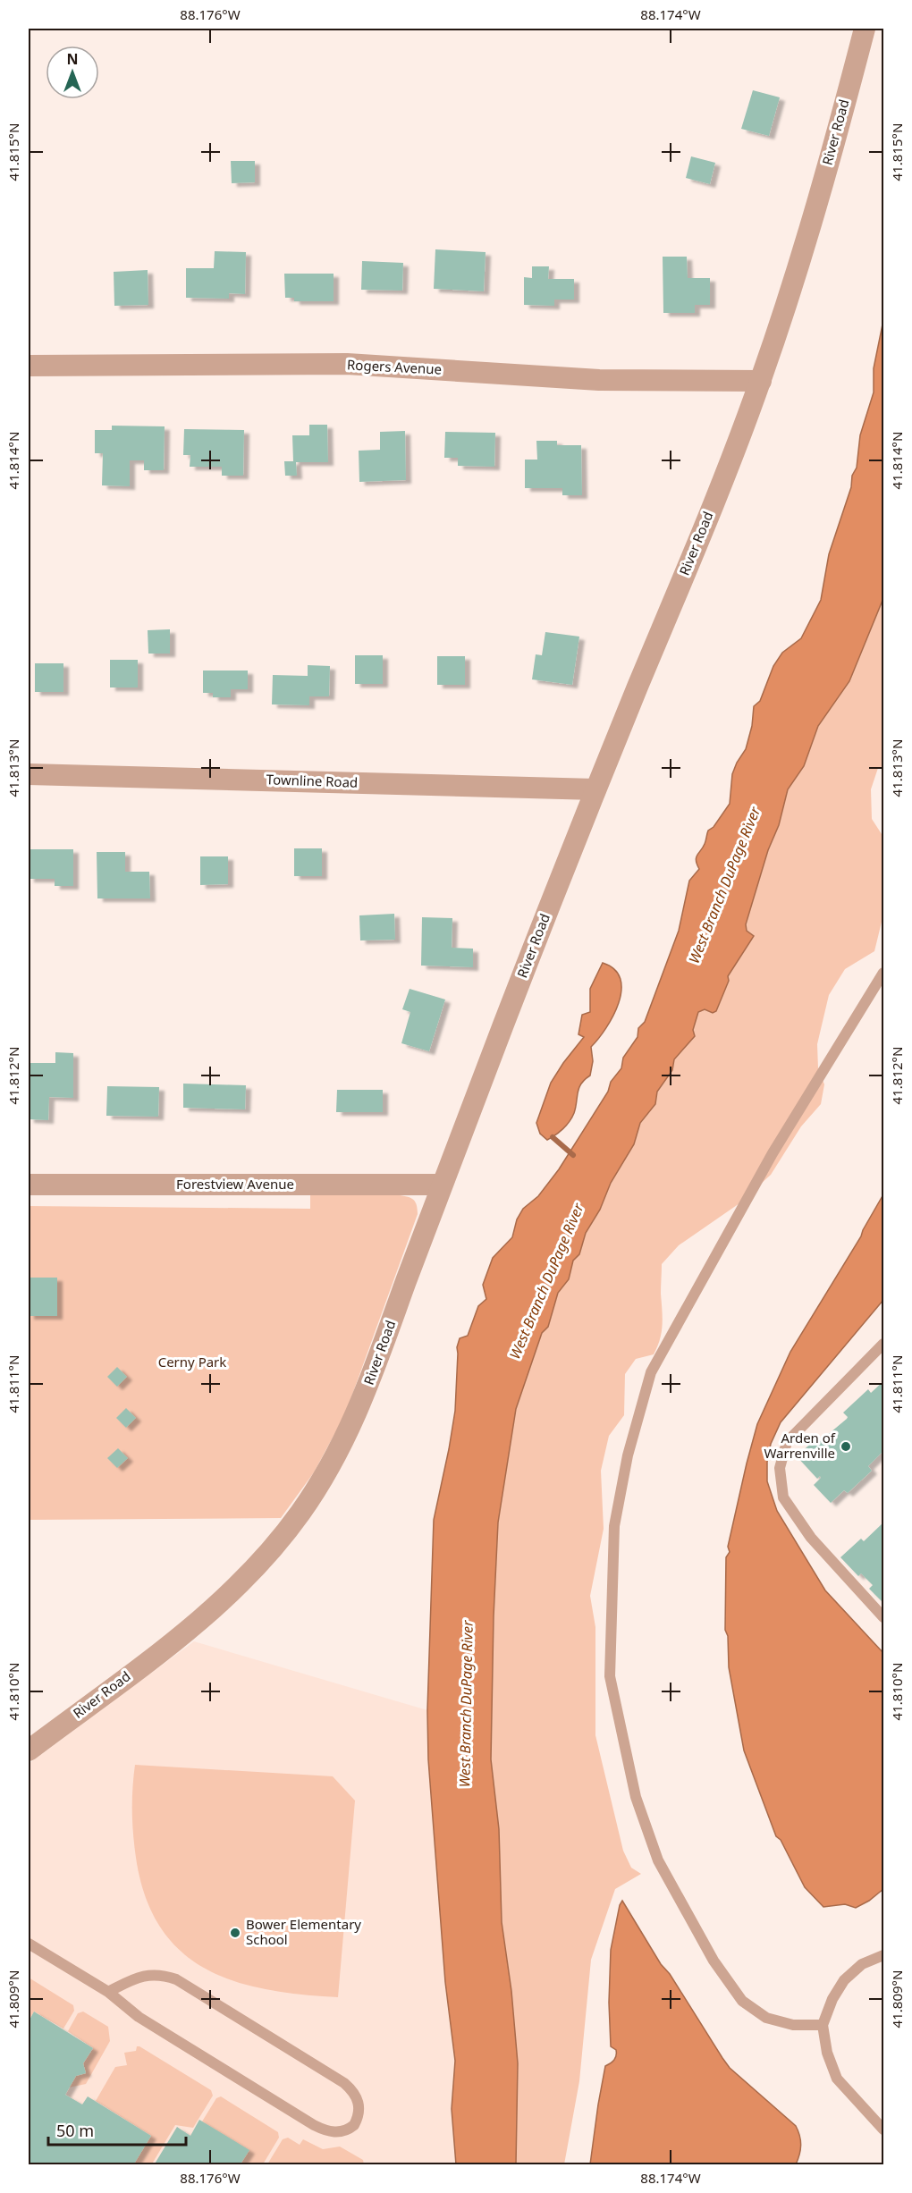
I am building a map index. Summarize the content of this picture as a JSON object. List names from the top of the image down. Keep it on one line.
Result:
{"streets":{"street":["River Road","Rogers Avenue","Townline Road","Forestview Avenue"]},"crossings":[["River Road","Rogers Avenue"],["River Road","Townline Road"],["River Road","Forestview Avenue"]],"water":["West Branch DuPage River"],"parks":["Cerny Park"],"places":["Arden of Warrenville","Bower Elementary School"],"scale_bar":"50 m","north":"top","coordinates":["88.176°W","88.174°W","41.815°N","41.814°N","41.813°N","41.812°N","41.811°N","41.810°N","41.809°N"]}
